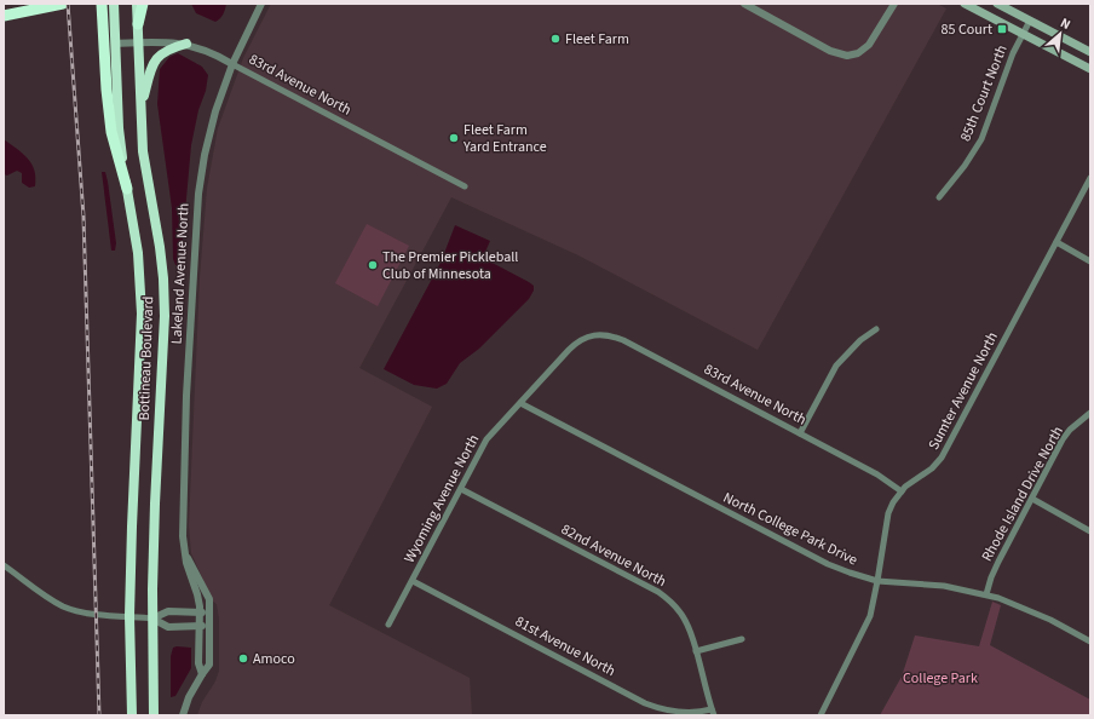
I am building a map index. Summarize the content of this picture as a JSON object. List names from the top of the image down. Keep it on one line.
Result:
{"streets":{"highway":["Bottineau Boulevard"],"street":["83rd Avenue North","85th Court North","Lakeland Avenue North","Sumter Avenue North","Rhode Island Drive North","Wyoming Avenue North","North College Park Drive","82nd Avenue North","81st Avenue North"]},"crossings":[["83rd Avenue North","Lakeland Avenue North"],["83rd Avenue North","Bottineau Boulevard"],["83rd Avenue North","Sumter Avenue North"],["83rd Avenue North","Wyoming Avenue North"],["Sumter Avenue North","North College Park Drive"],["Rhode Island Drive North","North College Park Drive"],["Wyoming Avenue North","North College Park Drive"],["Wyoming Avenue North","82nd Avenue North"],["Wyoming Avenue North","81st Avenue North"],["82nd Avenue North","81st Avenue North"]],"parks":["College Park"],"places":{"transit":["85 Court"],"other":["Fleet Farm","Fleet Farm Yard Entrance","The Premier Pickleball Club of Minnesota","Amoco"]},"north":"top right"}
